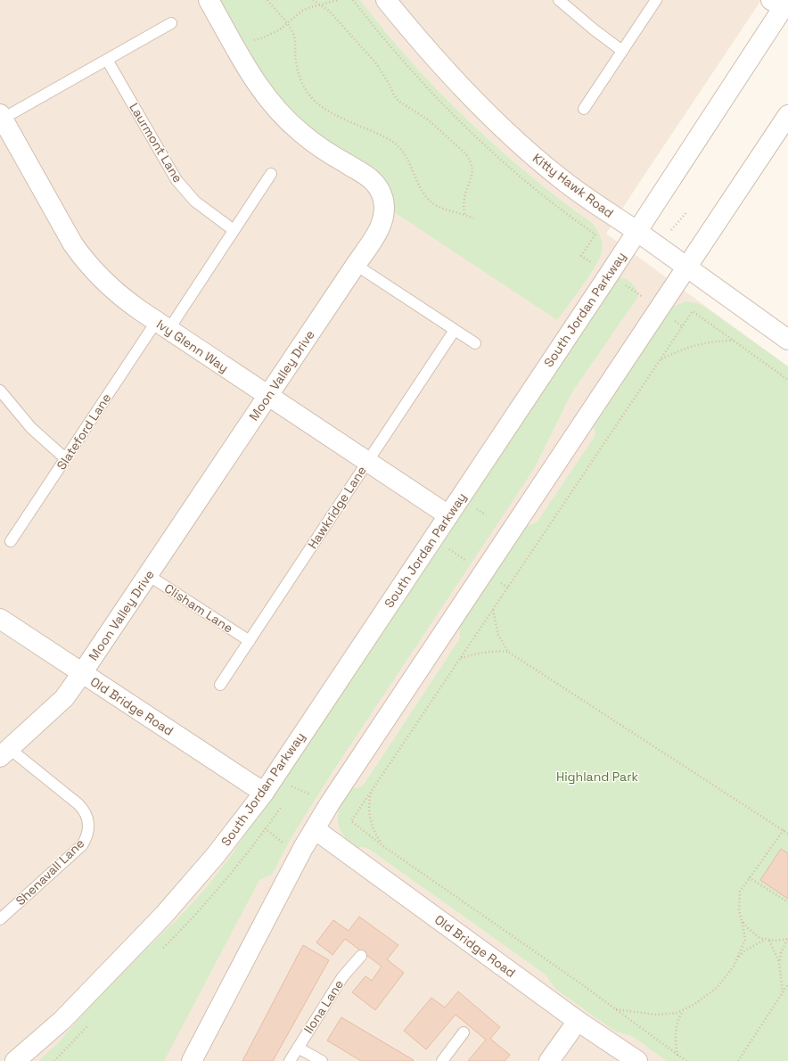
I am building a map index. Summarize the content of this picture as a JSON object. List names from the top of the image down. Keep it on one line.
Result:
{"streets":{"street":["Kitty Hawk Road","South Jordan Parkway","Ivy Glenn Way","Moon Valley Drive","Old Bridge Road"],"lane":["Laurmont Lane","Slateford Lane","Hawkridge Lane","Clisham Lane","Shenavall Lane","Ilona Lane"]},"crossings":[["Laurmont Lane","Slateford Lane"],["Kitty Hawk Road","South Jordan Parkway"],["South Jordan Parkway","Ivy Glenn Way"],["South Jordan Parkway","Old Bridge Road"],["Ivy Glenn Way","Moon Valley Drive"],["Ivy Glenn Way","Slateford Lane"],["Ivy Glenn Way","Hawkridge Lane"],["Moon Valley Drive","Clisham Lane"],["Moon Valley Drive","Old Bridge Road"],["Moon Valley Drive","Shenavall Lane"],["Hawkridge Lane","Clisham Lane"]],"parks":["Highland Park"]}
